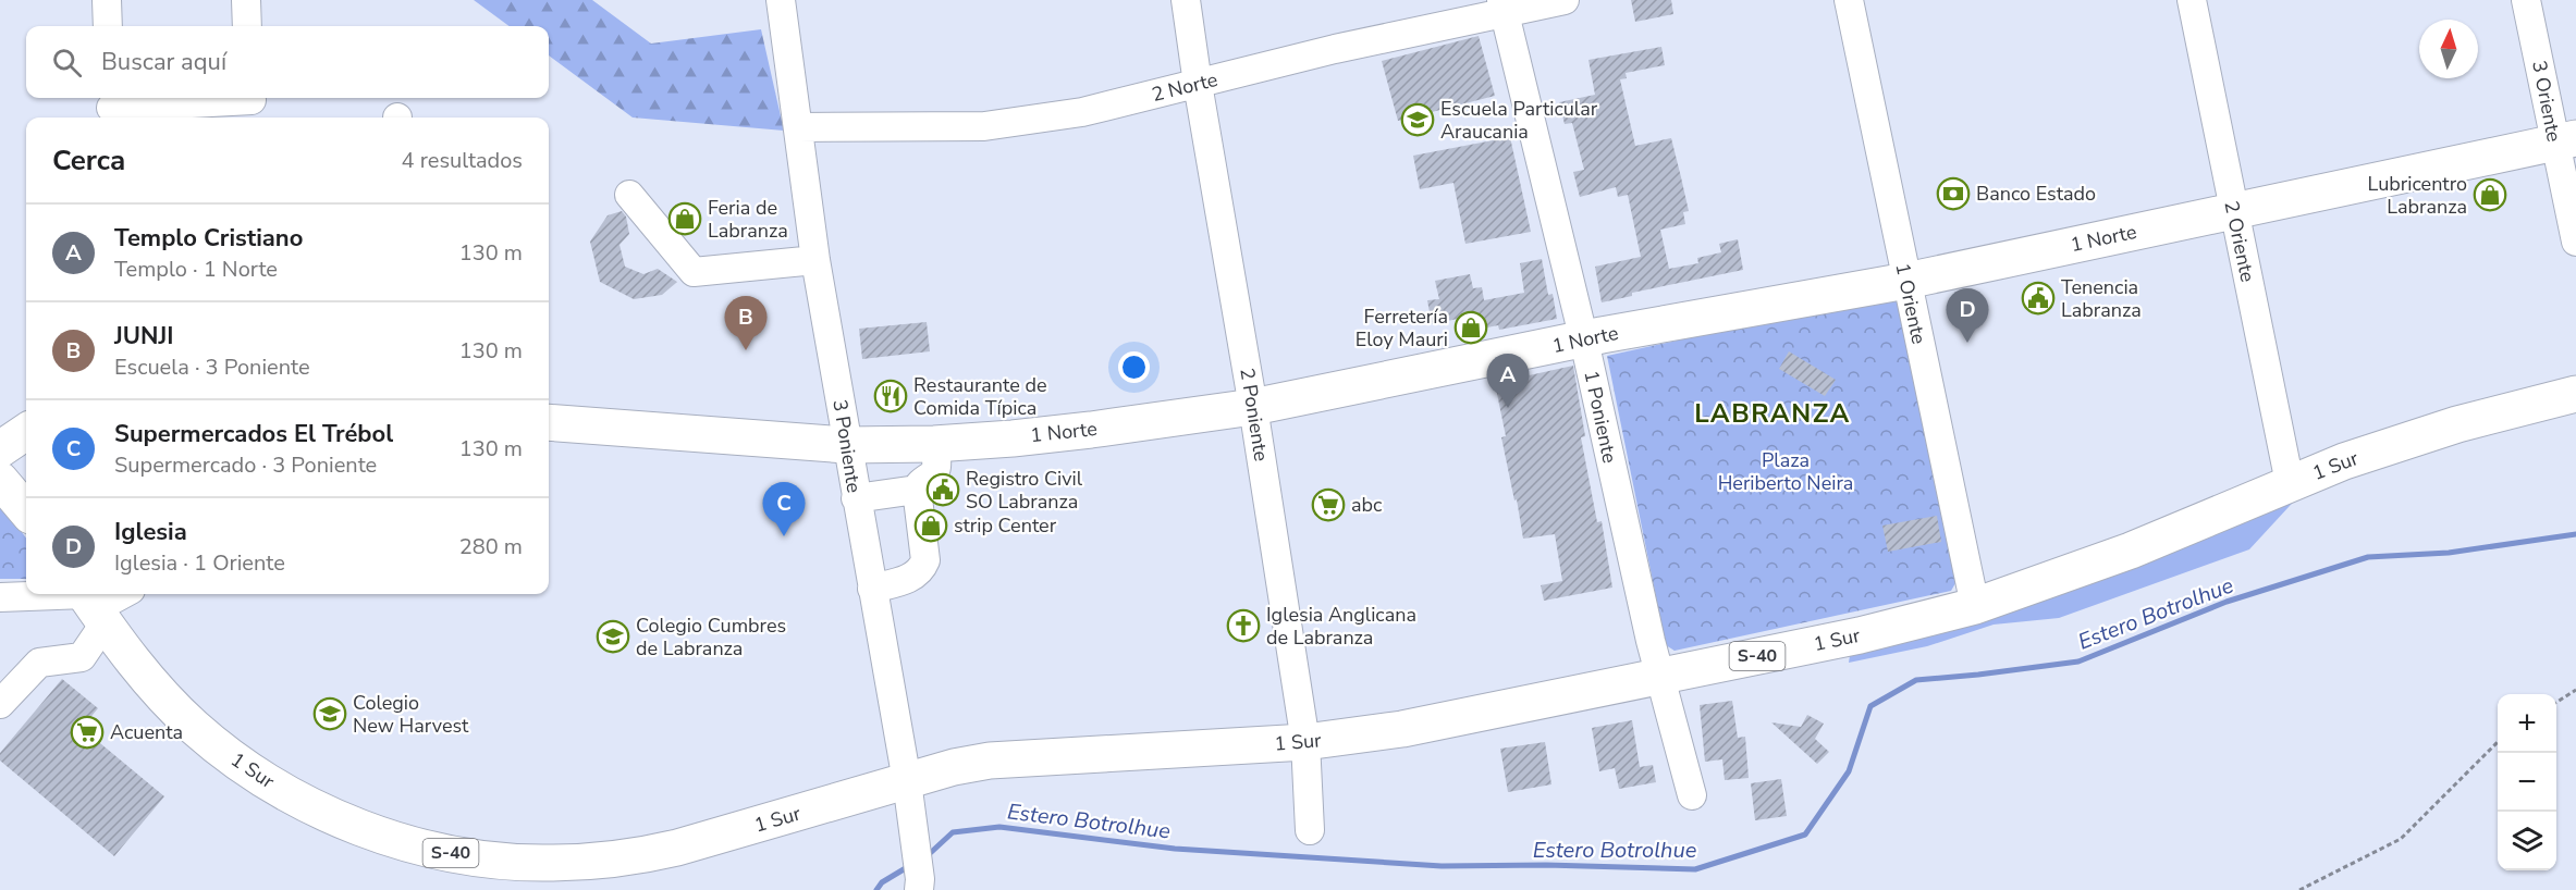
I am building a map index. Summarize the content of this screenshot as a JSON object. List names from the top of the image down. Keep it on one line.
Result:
{"streets":{"main road":["1 Norte","1 Sur","S-40"],"street":["2 Norte","3 Oriente","2 Oriente","1 Oriente","2 Poniente","1 Poniente","3 Poniente"]},"crossings":[["2 Norte","2 Poniente"],["2 Norte","1 Poniente"],["2 Norte","3 Poniente"],["3 Oriente","1 Norte"],["1 Norte","2 Oriente"],["1 Norte","1 Oriente"],["1 Norte","2 Poniente"],["1 Norte","1 Poniente"],["1 Norte","3 Poniente"],["2 Oriente","1 Sur"],["1 Oriente","1 Sur"],["2 Poniente","1 Sur"],["1 Poniente","1 Sur"],["3 Poniente","1 Sur"]],"districts":["LABRANZA"],"water":["Estero Botrolhue"],"parks":["Plaza Heriberto Neira"],"places":{"school or university":["Escuela Particular Araucania","Colegio Cumbres de Labranza","Colegio New Harvest"],"bank":["Banco Estado"],"shop":["Lubricentro Labranza","Feria de Labranza","Ferretería Eloy Mauri","strip Center"],"public building":["Tenencia Labranza","Registro Civil SO Labranza"],"restaurant":["Restaurante de Comida Típica"],"supermarket":["abc","Acuenta"],"church":["Iglesia Anglicana de Labranza"]},"north":"top","page":{"search":"Buscar aquí","heading":["Cerca","4 resultados"],"list":[{"mark":"A","name":"Templo Cristiano","note":"Templo · 1 Norte","value":"130 m"},{"mark":"B","name":"JUNJI","note":"Escuela · 3 Poniente","value":"130 m"},{"mark":"C","name":"Supermercados El Trébol","note":"Supermercado · 3 Poniente","value":"130 m"},{"mark":"D","name":"Iglesia","note":"Iglesia · 1 Oriente","value":"280 m"}],"pins":["D","B","A","C"],"map_buttons":["+","−"]}}
